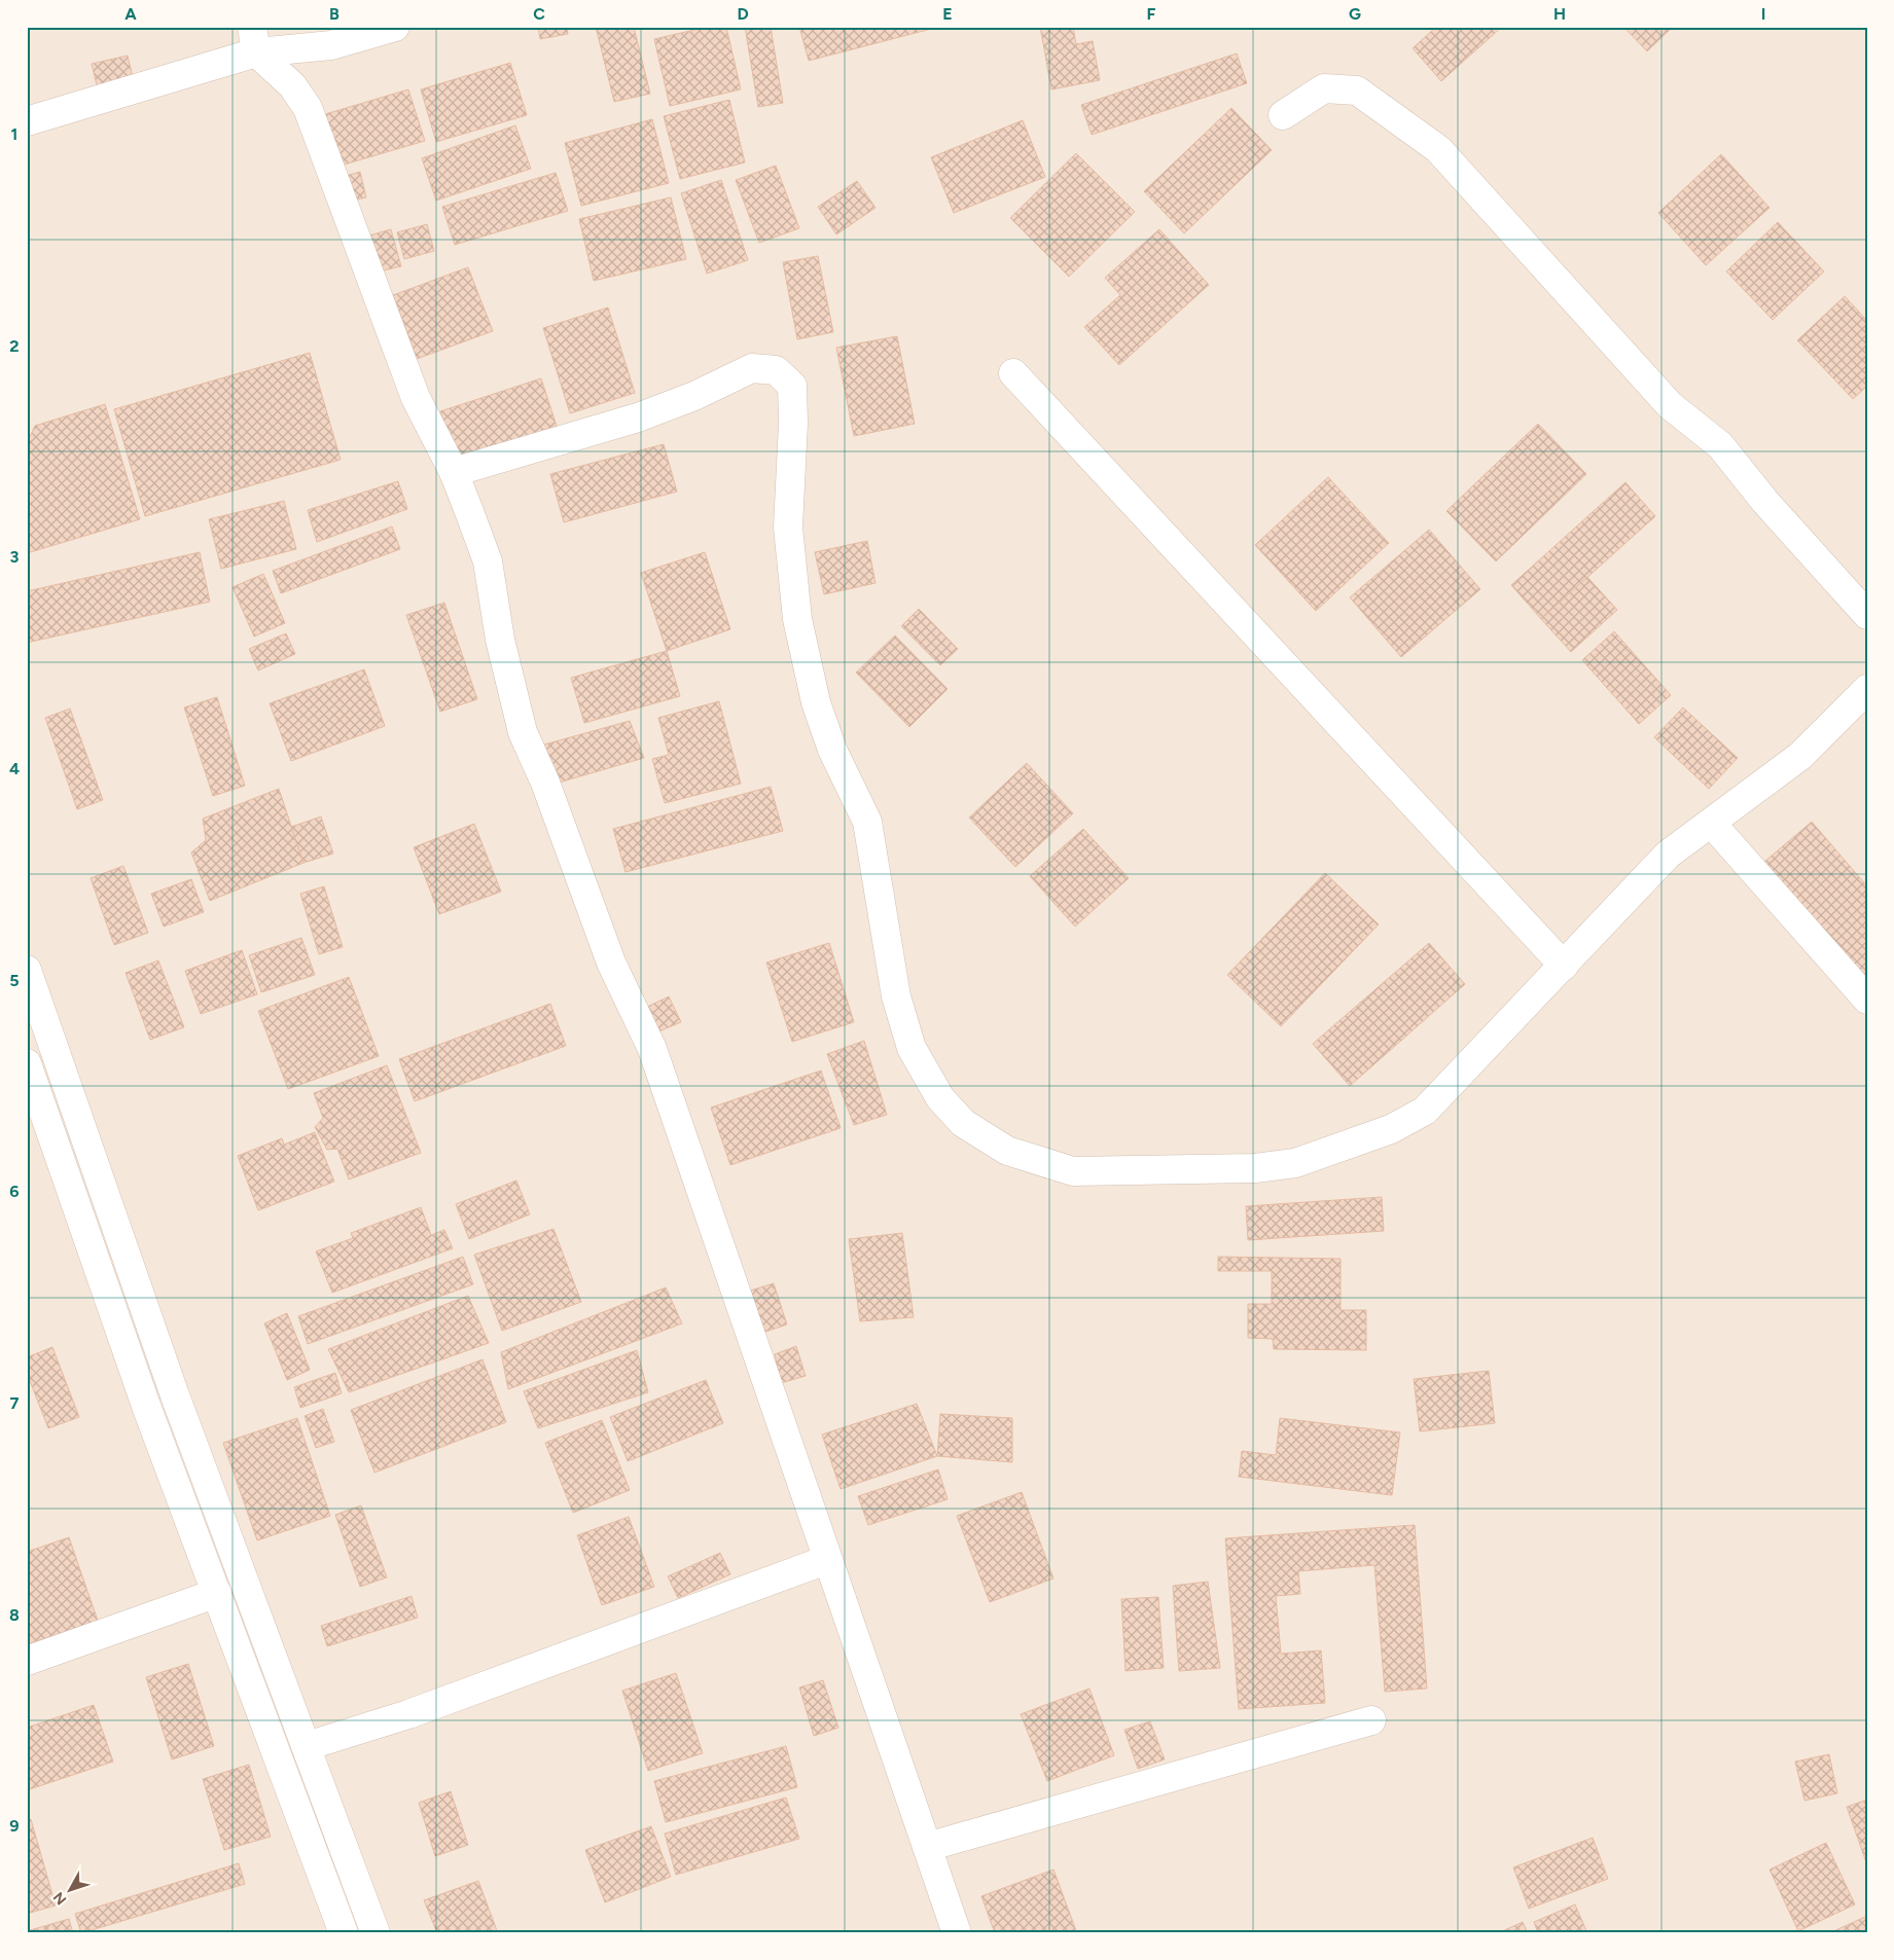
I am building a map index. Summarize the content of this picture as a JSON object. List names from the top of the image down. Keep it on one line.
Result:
{"north":"bottom left","grid":{"columns":["A","B","C","D","E","F","G","H","I"],"rows":["1","2","3","4","5","6","7","8","9"]}}
